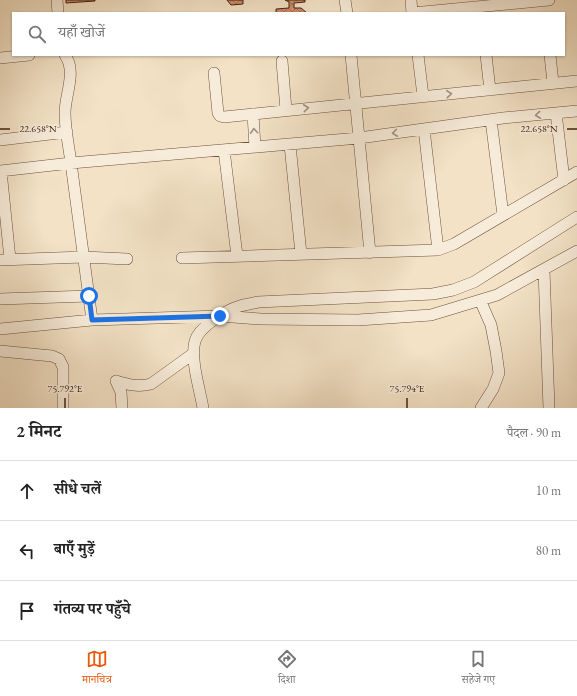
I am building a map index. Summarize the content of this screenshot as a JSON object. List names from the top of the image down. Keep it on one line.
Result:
{"page":{"search":"यहाँ खोजें","heading":["2 मिनट","पैदल · 90 m"],"list":[["सीधे चलें","10 m"],["बाएँ मुड़ें","80 m"],"गंतव्य पर पहुँचे"],"nav":["मानचित्र","दिशा","सहेजे गए"]},"coordinates":["22.658°N","75.792°E","75.794°E"]}
